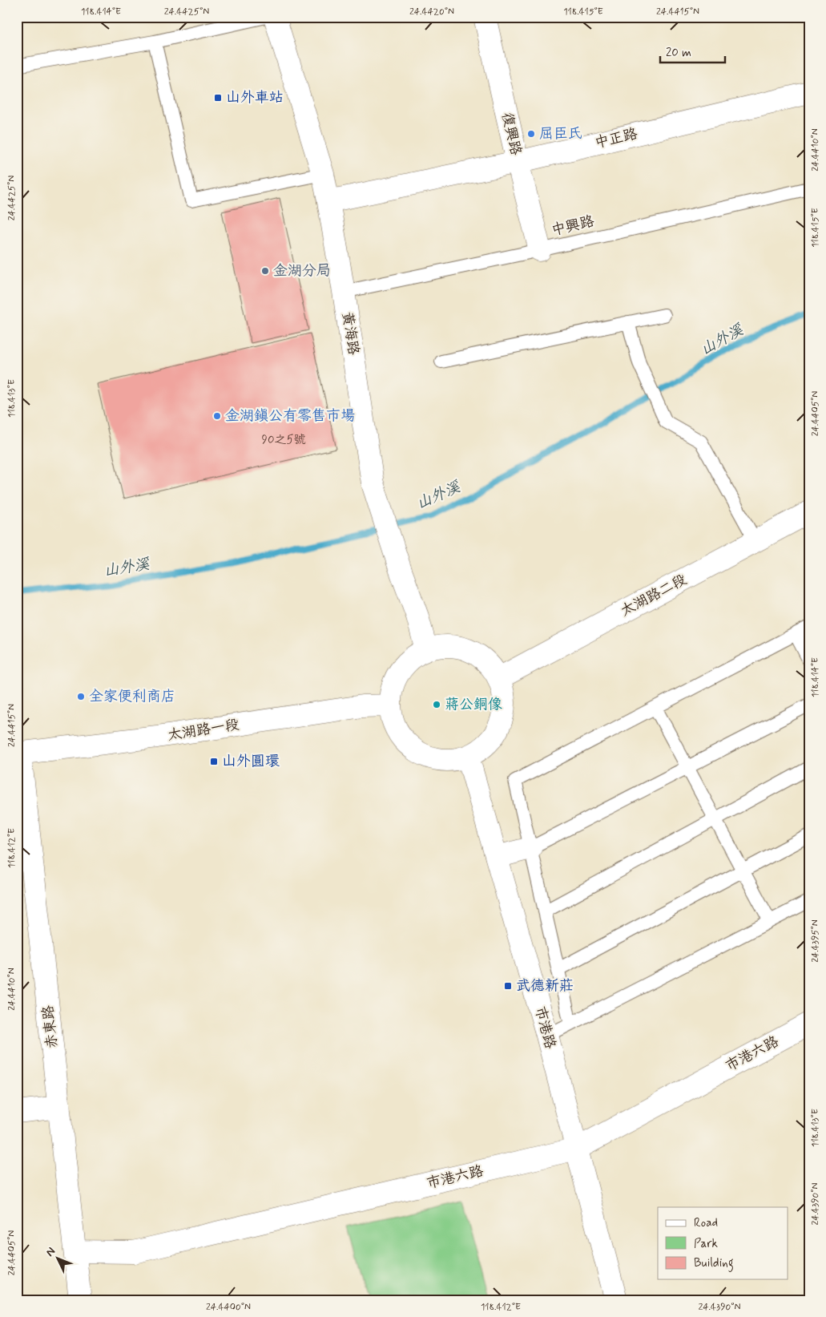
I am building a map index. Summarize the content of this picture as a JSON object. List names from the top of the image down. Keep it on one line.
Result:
{"streets":{"street":["復興路","中正路","黃海路","太湖路二段","太湖路一段","赤東路","市港路","市港六路"],"lane":["中興路"]},"crossings":[["復興路","中正路"],["復興路","中興路"],["中正路","黃海路"],["中興路","黃海路"],["黃海路","太湖路二段"],["黃海路","太湖路一段"],["黃海路","市港路"],["太湖路二段","太湖路一段"],["太湖路二段","市港路"],["太湖路一段","赤東路"],["太湖路一段","市港路"],["赤東路","市港六路"],["市港路","市港六路"]],"water":["山外溪"],"places":{"transit":["山外車站","山外圓環","武德新莊"],"other":["屈臣氏","金湖分局","金湖鎮公有零售市場","全家便利商店","蔣公銅像"]},"house_numbers":["90之5號"],"legend":["Road","Park","Building"],"scale_bar":"20 m","north":"top left","coordinates":["118.414°E","24.4425°N","24.4420°N","118.415°E","24.4415°N","24.4410°N","118.413°E","24.4405°N","118.412°E","24.4395°N","24.4390°N","24.4400°N"]}
